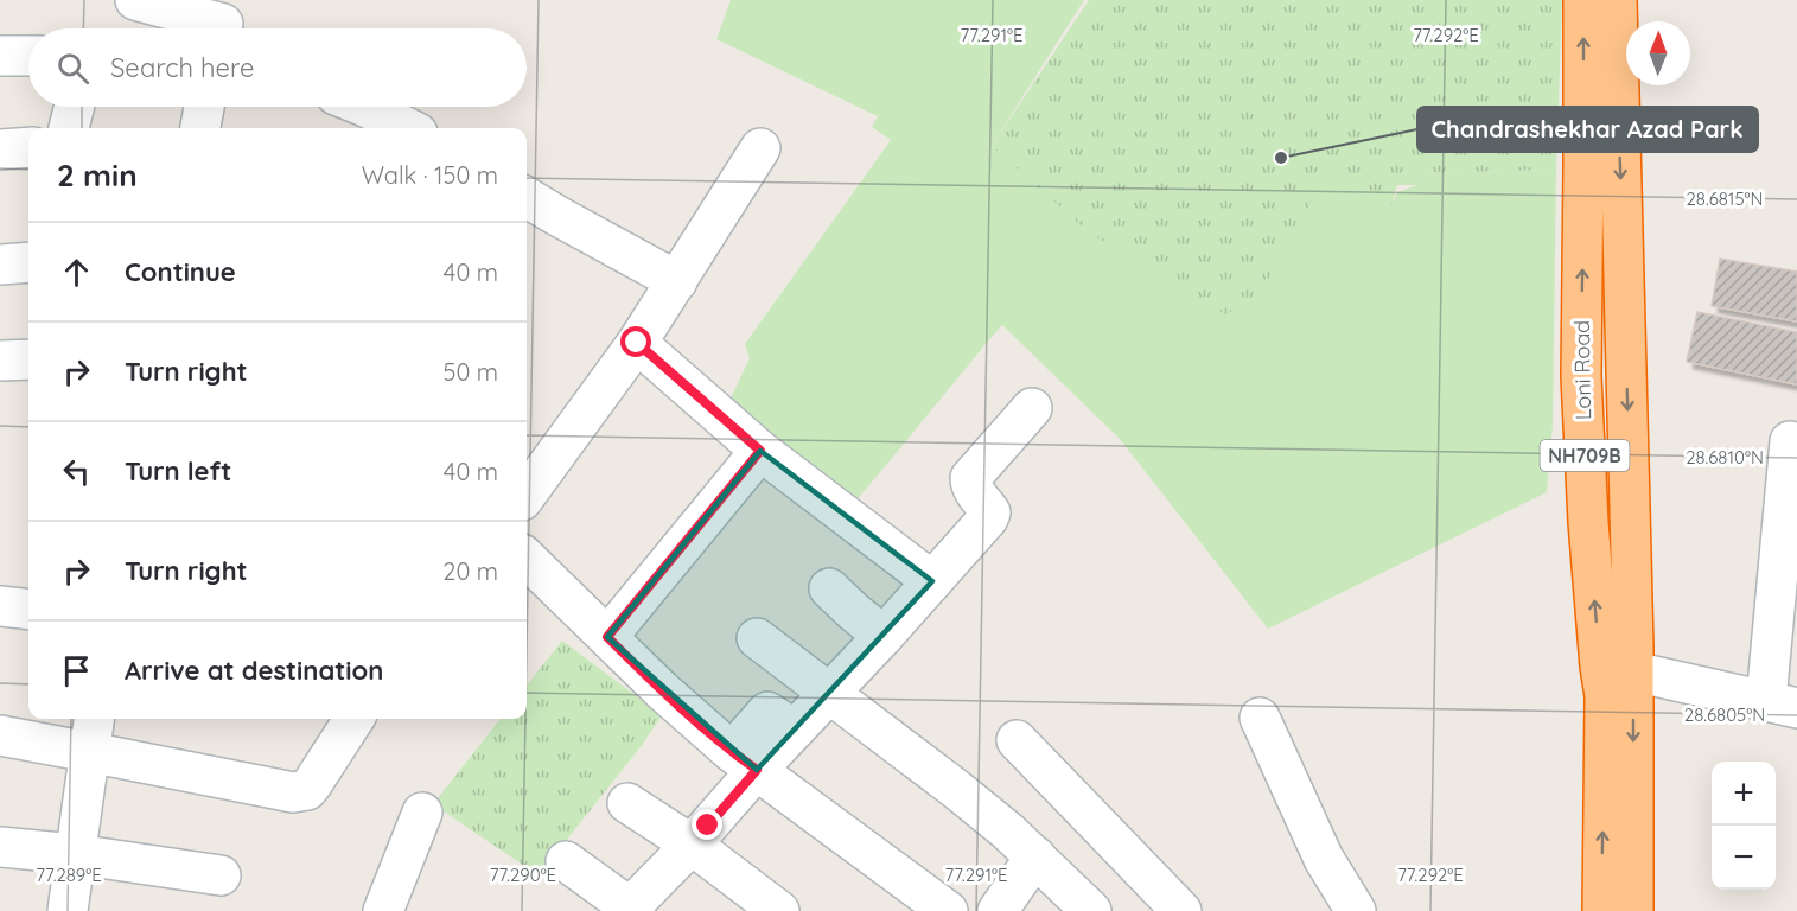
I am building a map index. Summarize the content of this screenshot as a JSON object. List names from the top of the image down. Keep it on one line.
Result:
{"streets":{"highway":["Loni Road","NH709B"]},"places":["Chandrashekhar Azad Park"],"north":"top","page":{"search":"Search here","heading":["2 min","Walk · 150 m"],"list":[["Continue","40 m"],["Turn right","50 m"],["Turn left","40 m"],["Turn right","20 m"],"Arrive at destination"],"map_buttons":["+","−"]},"coordinates":["77.291°E","77.292°E","28.6815°N","28.6810°N","28.6805°N","77.289°E","77.290°E"]}
